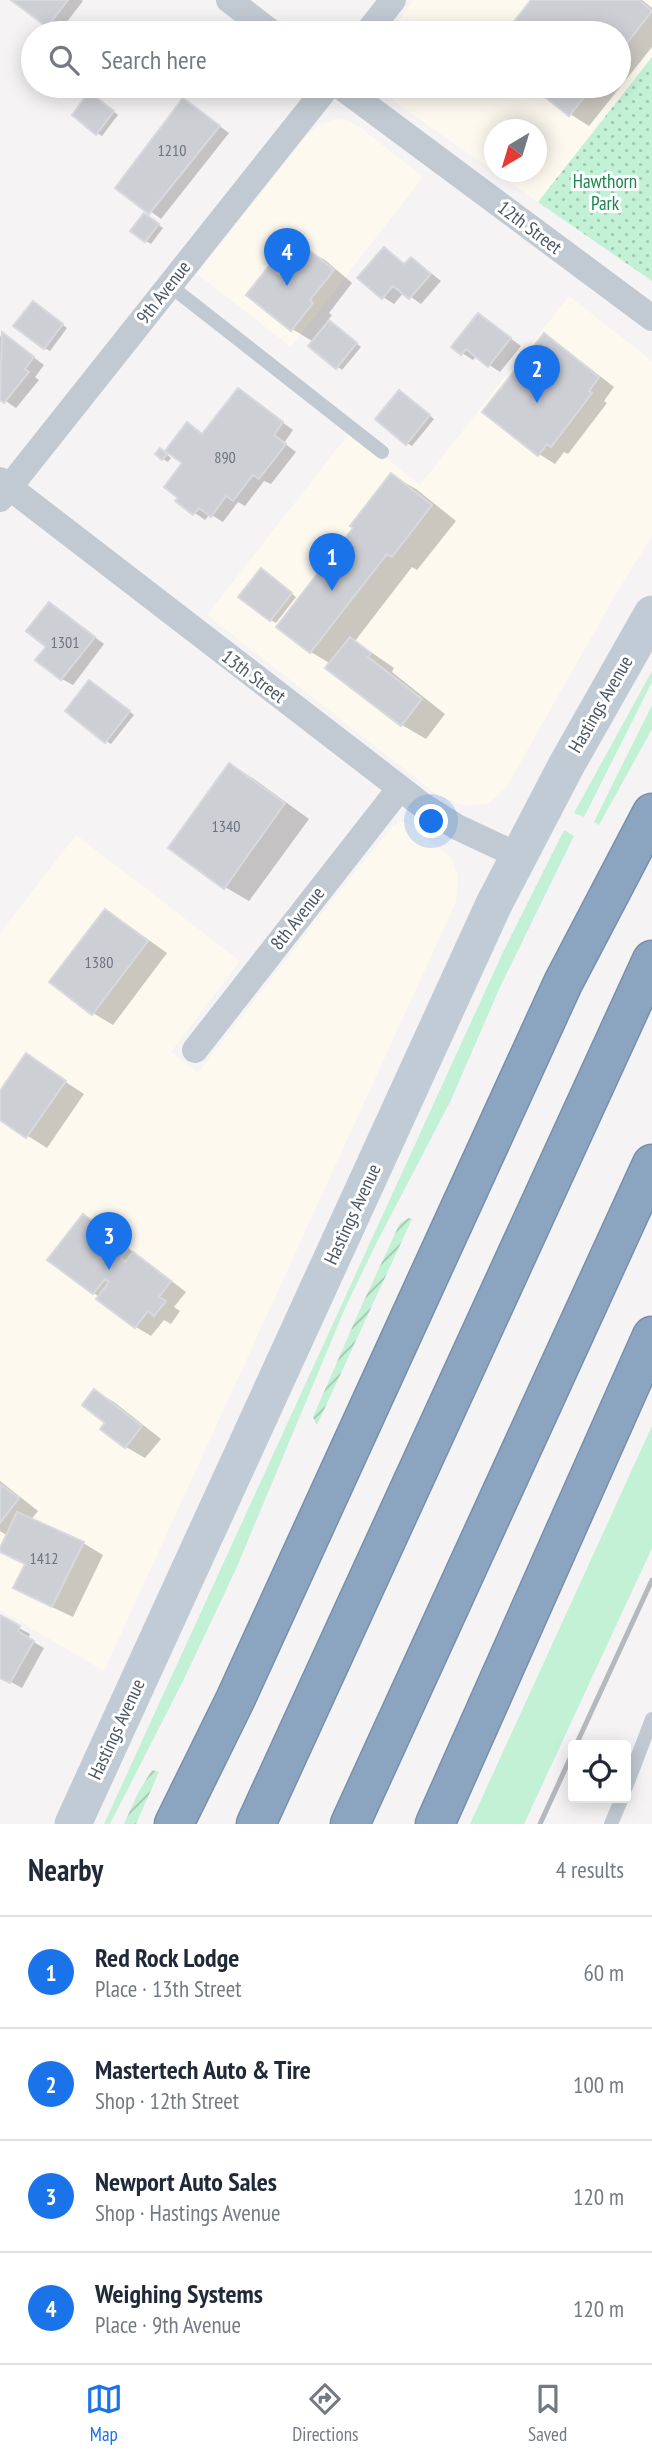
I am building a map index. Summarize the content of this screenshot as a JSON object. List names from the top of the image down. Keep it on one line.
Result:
{"streets":{"street":["12th Street","9th Avenue","13th Street","Hastings Avenue","8th Avenue"]},"crossings":[["9th Avenue","13th Street"],["13th Street","Hastings Avenue"],["13th Street","8th Avenue"]],"parks":["Hawthorn Park"],"house_numbers":["1210","890","1301","1340","1380","1412"],"north":"bottom left","page":{"search":"Search here","pins":["4","2","1","3"],"heading":["Nearby","4 results"],"list":[{"mark":"1","name":"Red Rock Lodge","note":"Place · 13th Street","value":"60 m"},{"mark":"2","name":"Mastertech Auto & Tire","note":"Shop · 12th Street","value":"100 m"},{"mark":"3","name":"Newport Auto Sales","note":"Shop · Hastings Avenue","value":"120 m"},{"mark":"4","name":"Weighing Systems","note":"Place · 9th Avenue","value":"120 m"}],"nav":["Map","Directions","Saved"]}}
